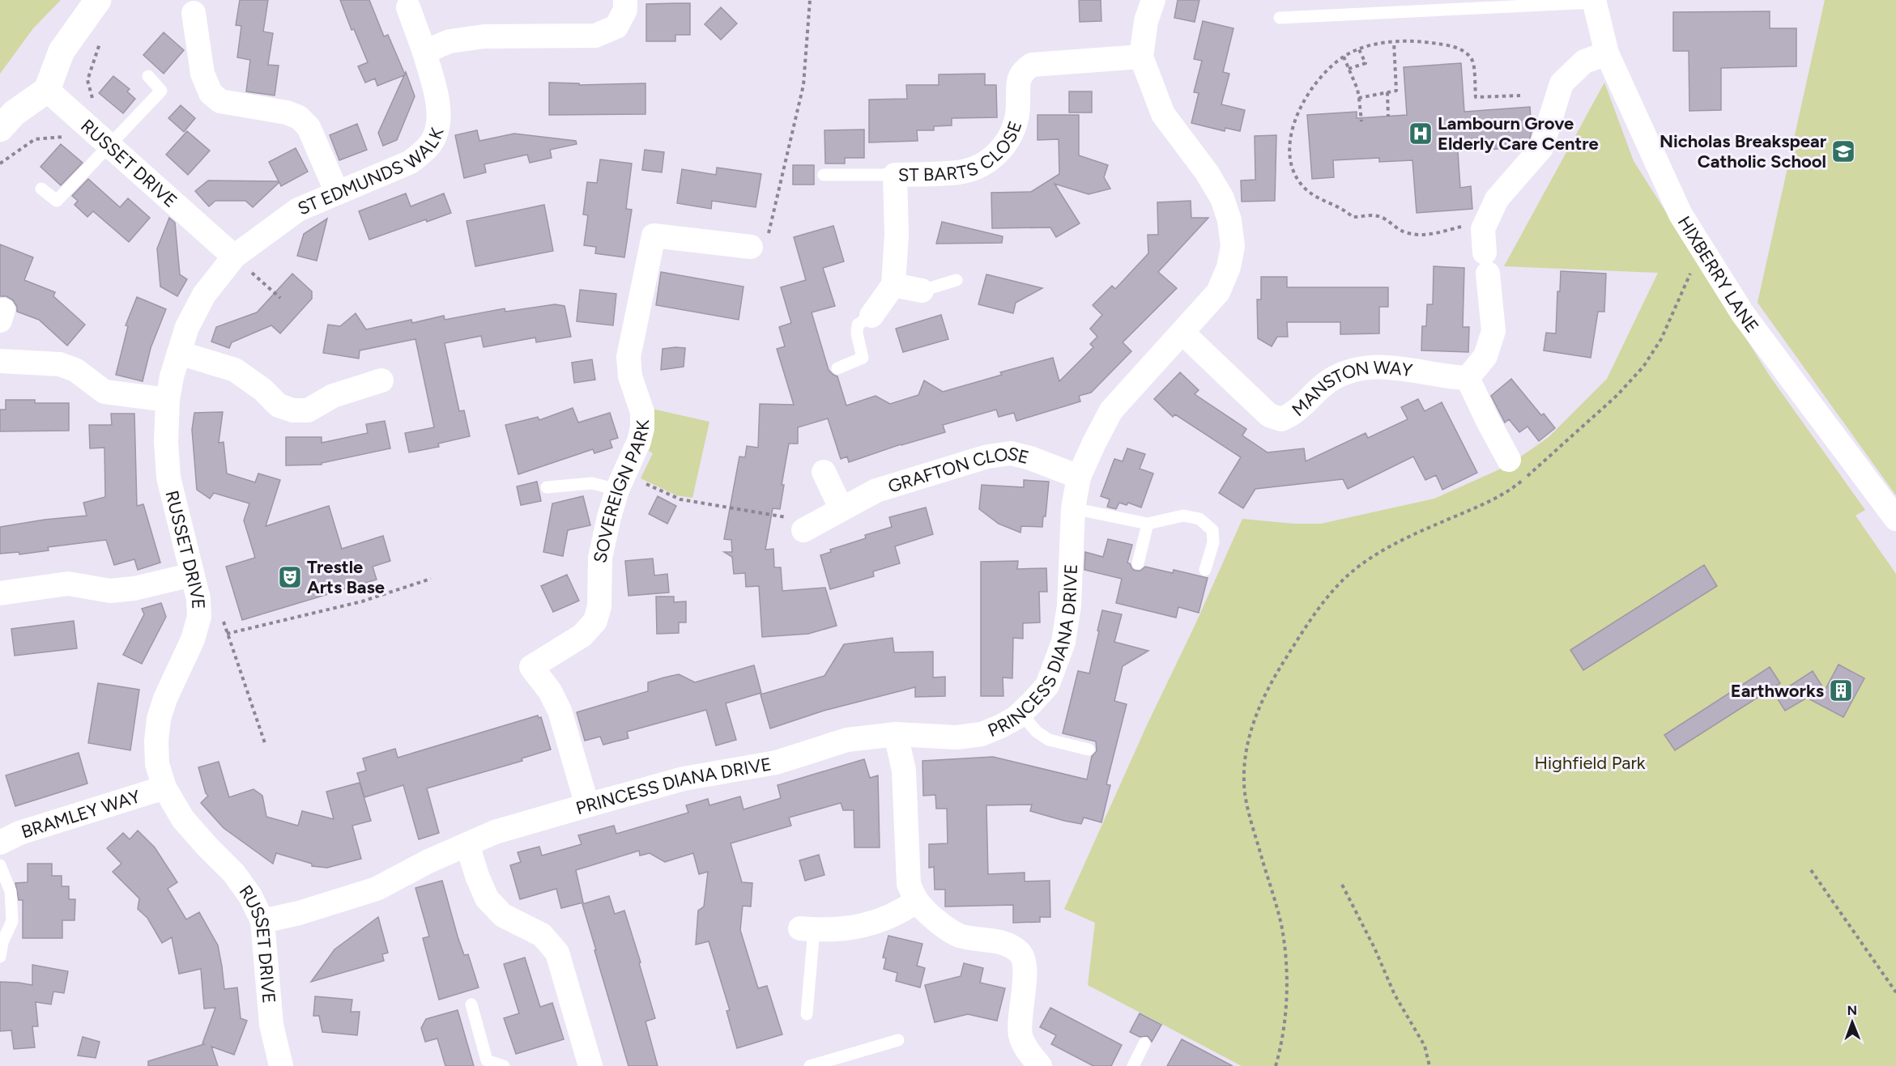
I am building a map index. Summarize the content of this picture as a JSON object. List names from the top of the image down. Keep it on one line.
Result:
{"streets":{"street":["ST BARTS CLOSE","RUSSET DRIVE","ST EDMUNDS WALK","HIXBERRY LANE","MANSTON WAY","GRAFTON CLOSE","SOVEREIGN PARK","PRINCESS DIANA DRIVE","BRAMLEY WAY"]},"crossings":[["ST BARTS CLOSE","PRINCESS DIANA DRIVE"],["RUSSET DRIVE","ST EDMUNDS WALK"],["RUSSET DRIVE","PRINCESS DIANA DRIVE"],["RUSSET DRIVE","BRAMLEY WAY"],["MANSTON WAY","PRINCESS DIANA DRIVE"],["GRAFTON CLOSE","PRINCESS DIANA DRIVE"],["SOVEREIGN PARK","PRINCESS DIANA DRIVE"]],"parks":["Highfield Park"],"places":{"hospital":["Lambourn Grove Elderly Care Centre"],"school or university":["Nicholas Breakspear Catholic School"],"theatre":["Trestle Arts Base"],"building":["Earthworks"]},"north":"top"}
